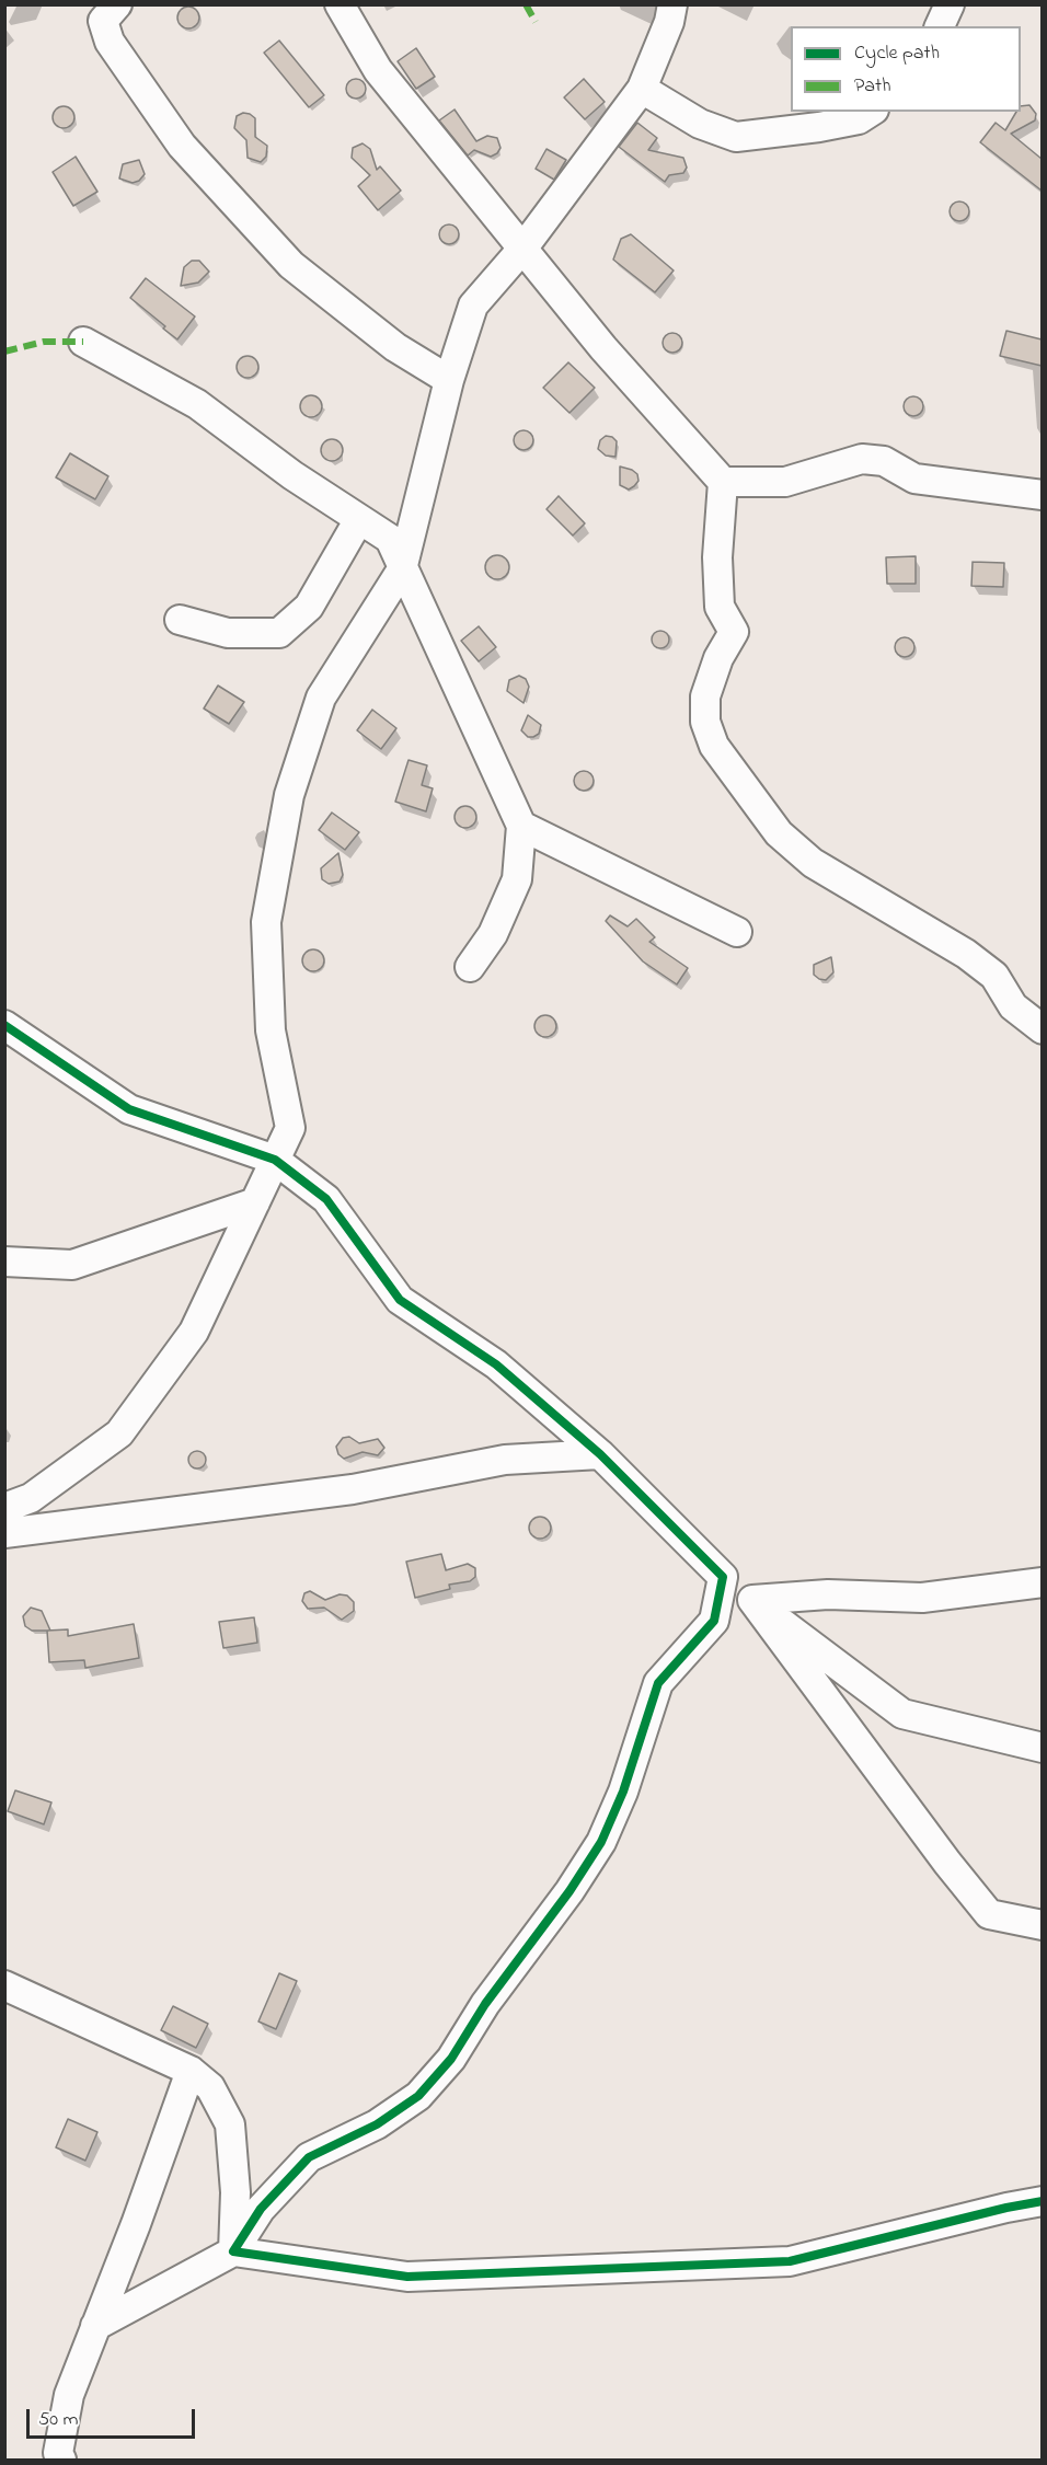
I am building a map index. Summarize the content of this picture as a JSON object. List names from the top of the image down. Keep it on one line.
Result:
{"legend":["Cycle path","Path"],"scale_bar":"50 m"}
